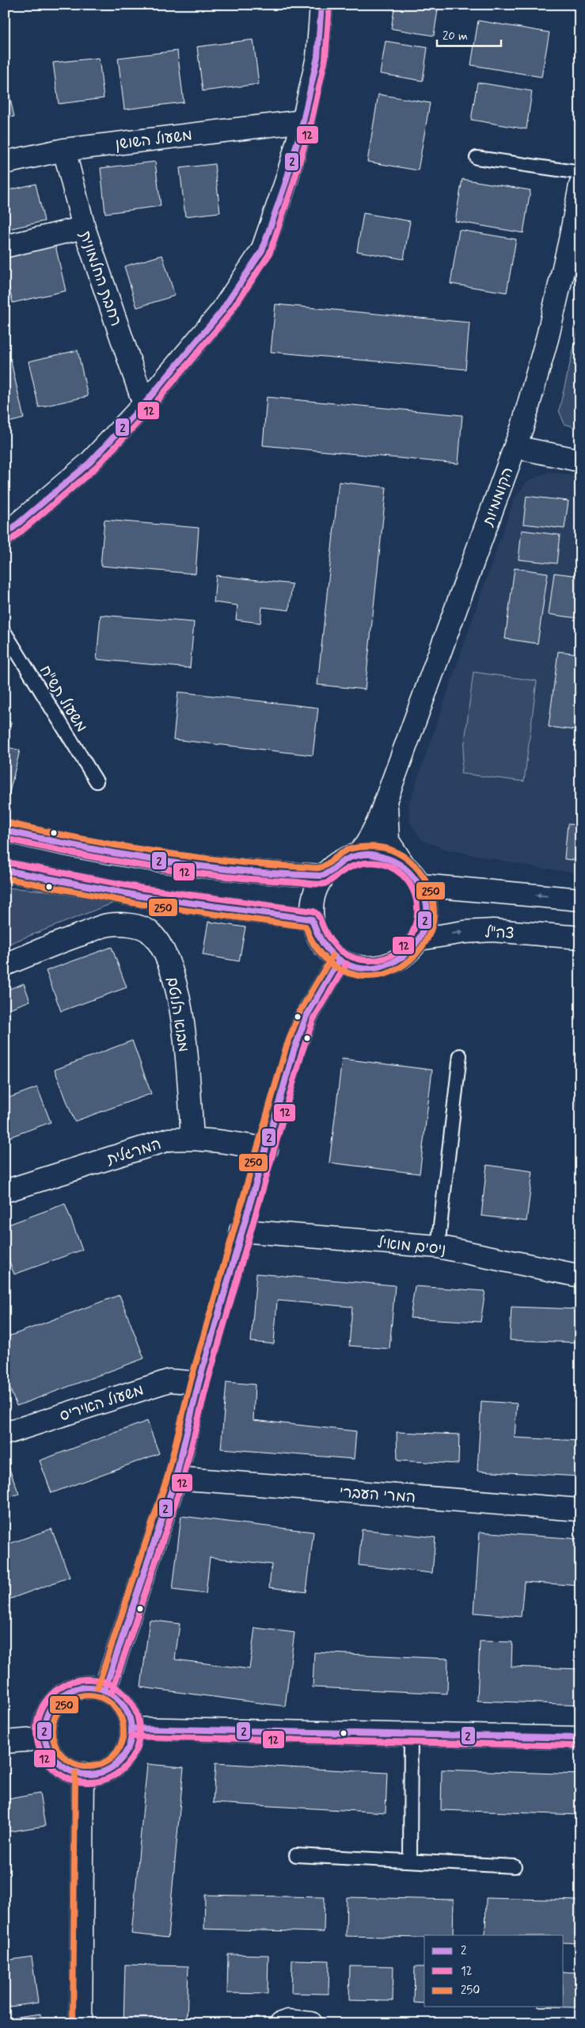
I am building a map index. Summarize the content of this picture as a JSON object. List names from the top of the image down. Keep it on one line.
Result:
{"streets":{"street":["משעול השושן","רחבת החלמונית","הקוממיות","צה\"ל","מבוא הלוטם","המרגלית","ניסים מואיל","משעול האיריס","המרי העברי"],"lane":["משעול תש\"ח"]},"crossings":[["משעול השושן","רחבת החלמונית"],["הקוממיות","צה\"ל"],["מבוא הלוטם","המרגלית"]],"lines":["transit line 2","transit line 12","transit line 250"],"legend":["2","12","250"],"scale_bar":"20 m"}
